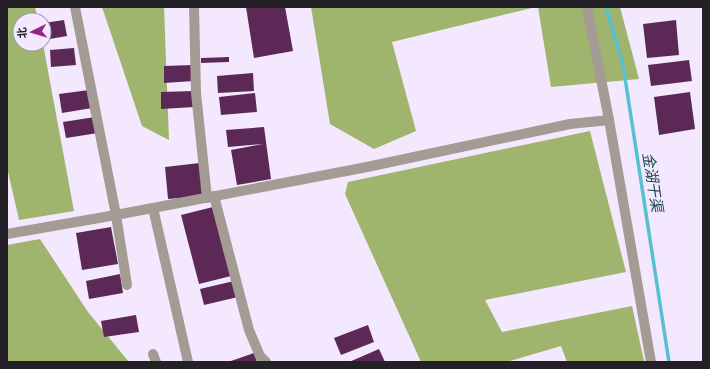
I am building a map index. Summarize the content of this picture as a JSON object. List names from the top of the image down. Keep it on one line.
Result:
{"water":["金湖干渠"],"north":"left"}
